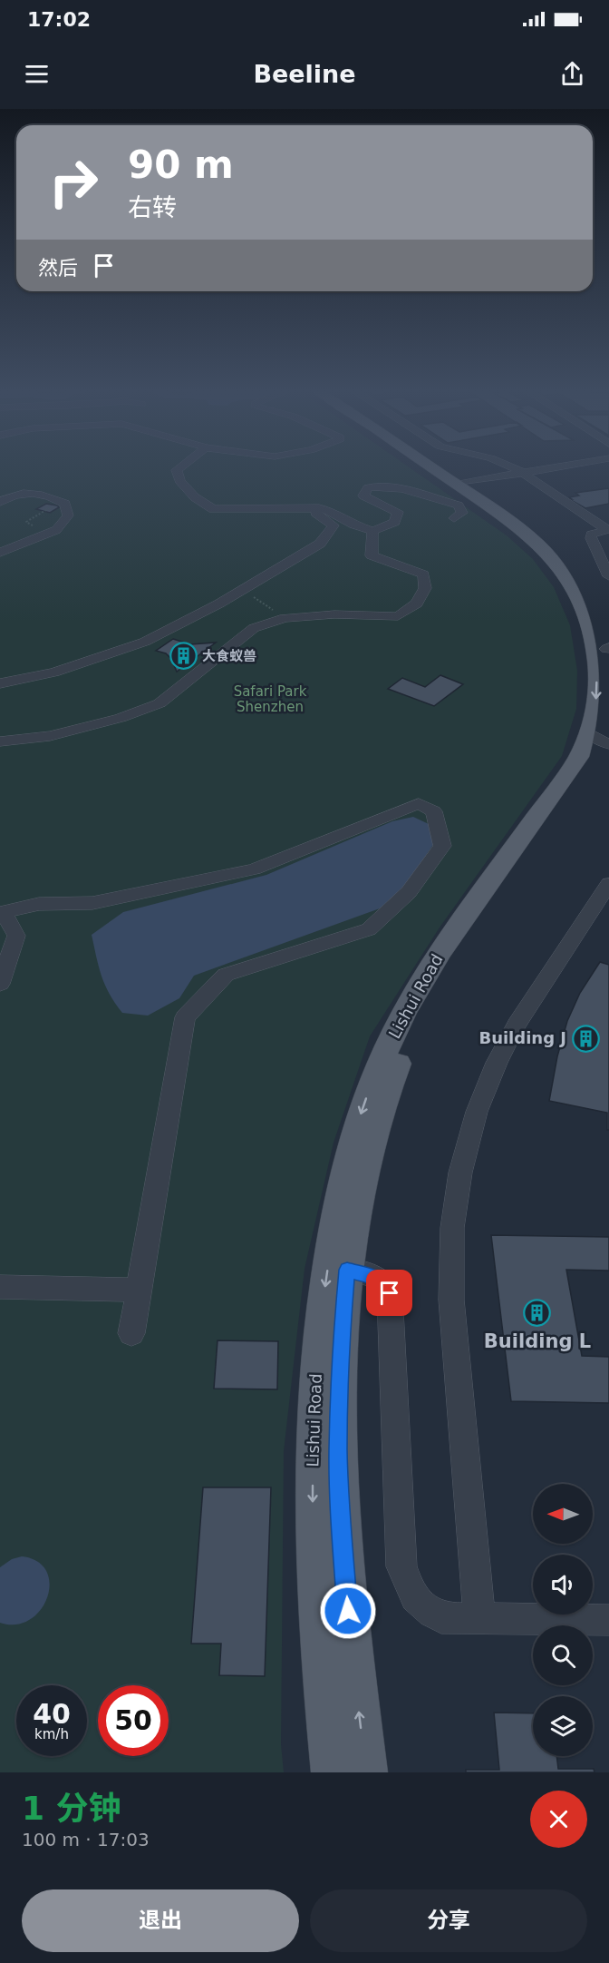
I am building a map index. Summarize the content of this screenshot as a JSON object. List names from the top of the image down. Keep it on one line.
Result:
{"streets":{"main road":["Lishui Road"]},"parks":["Safari Park Shenzhen"],"places":{"building":["大食蚁兽","Building J","Building L"]},"north":"left","page":{"status":"17:02","header":"Beeline","turn":["90 m","右转"],"then":"然后","speed":"40 km/h","limit":"50","heading":["1 分钟","100 m · 17:03"],"buttons":["退出","分享"]}}
